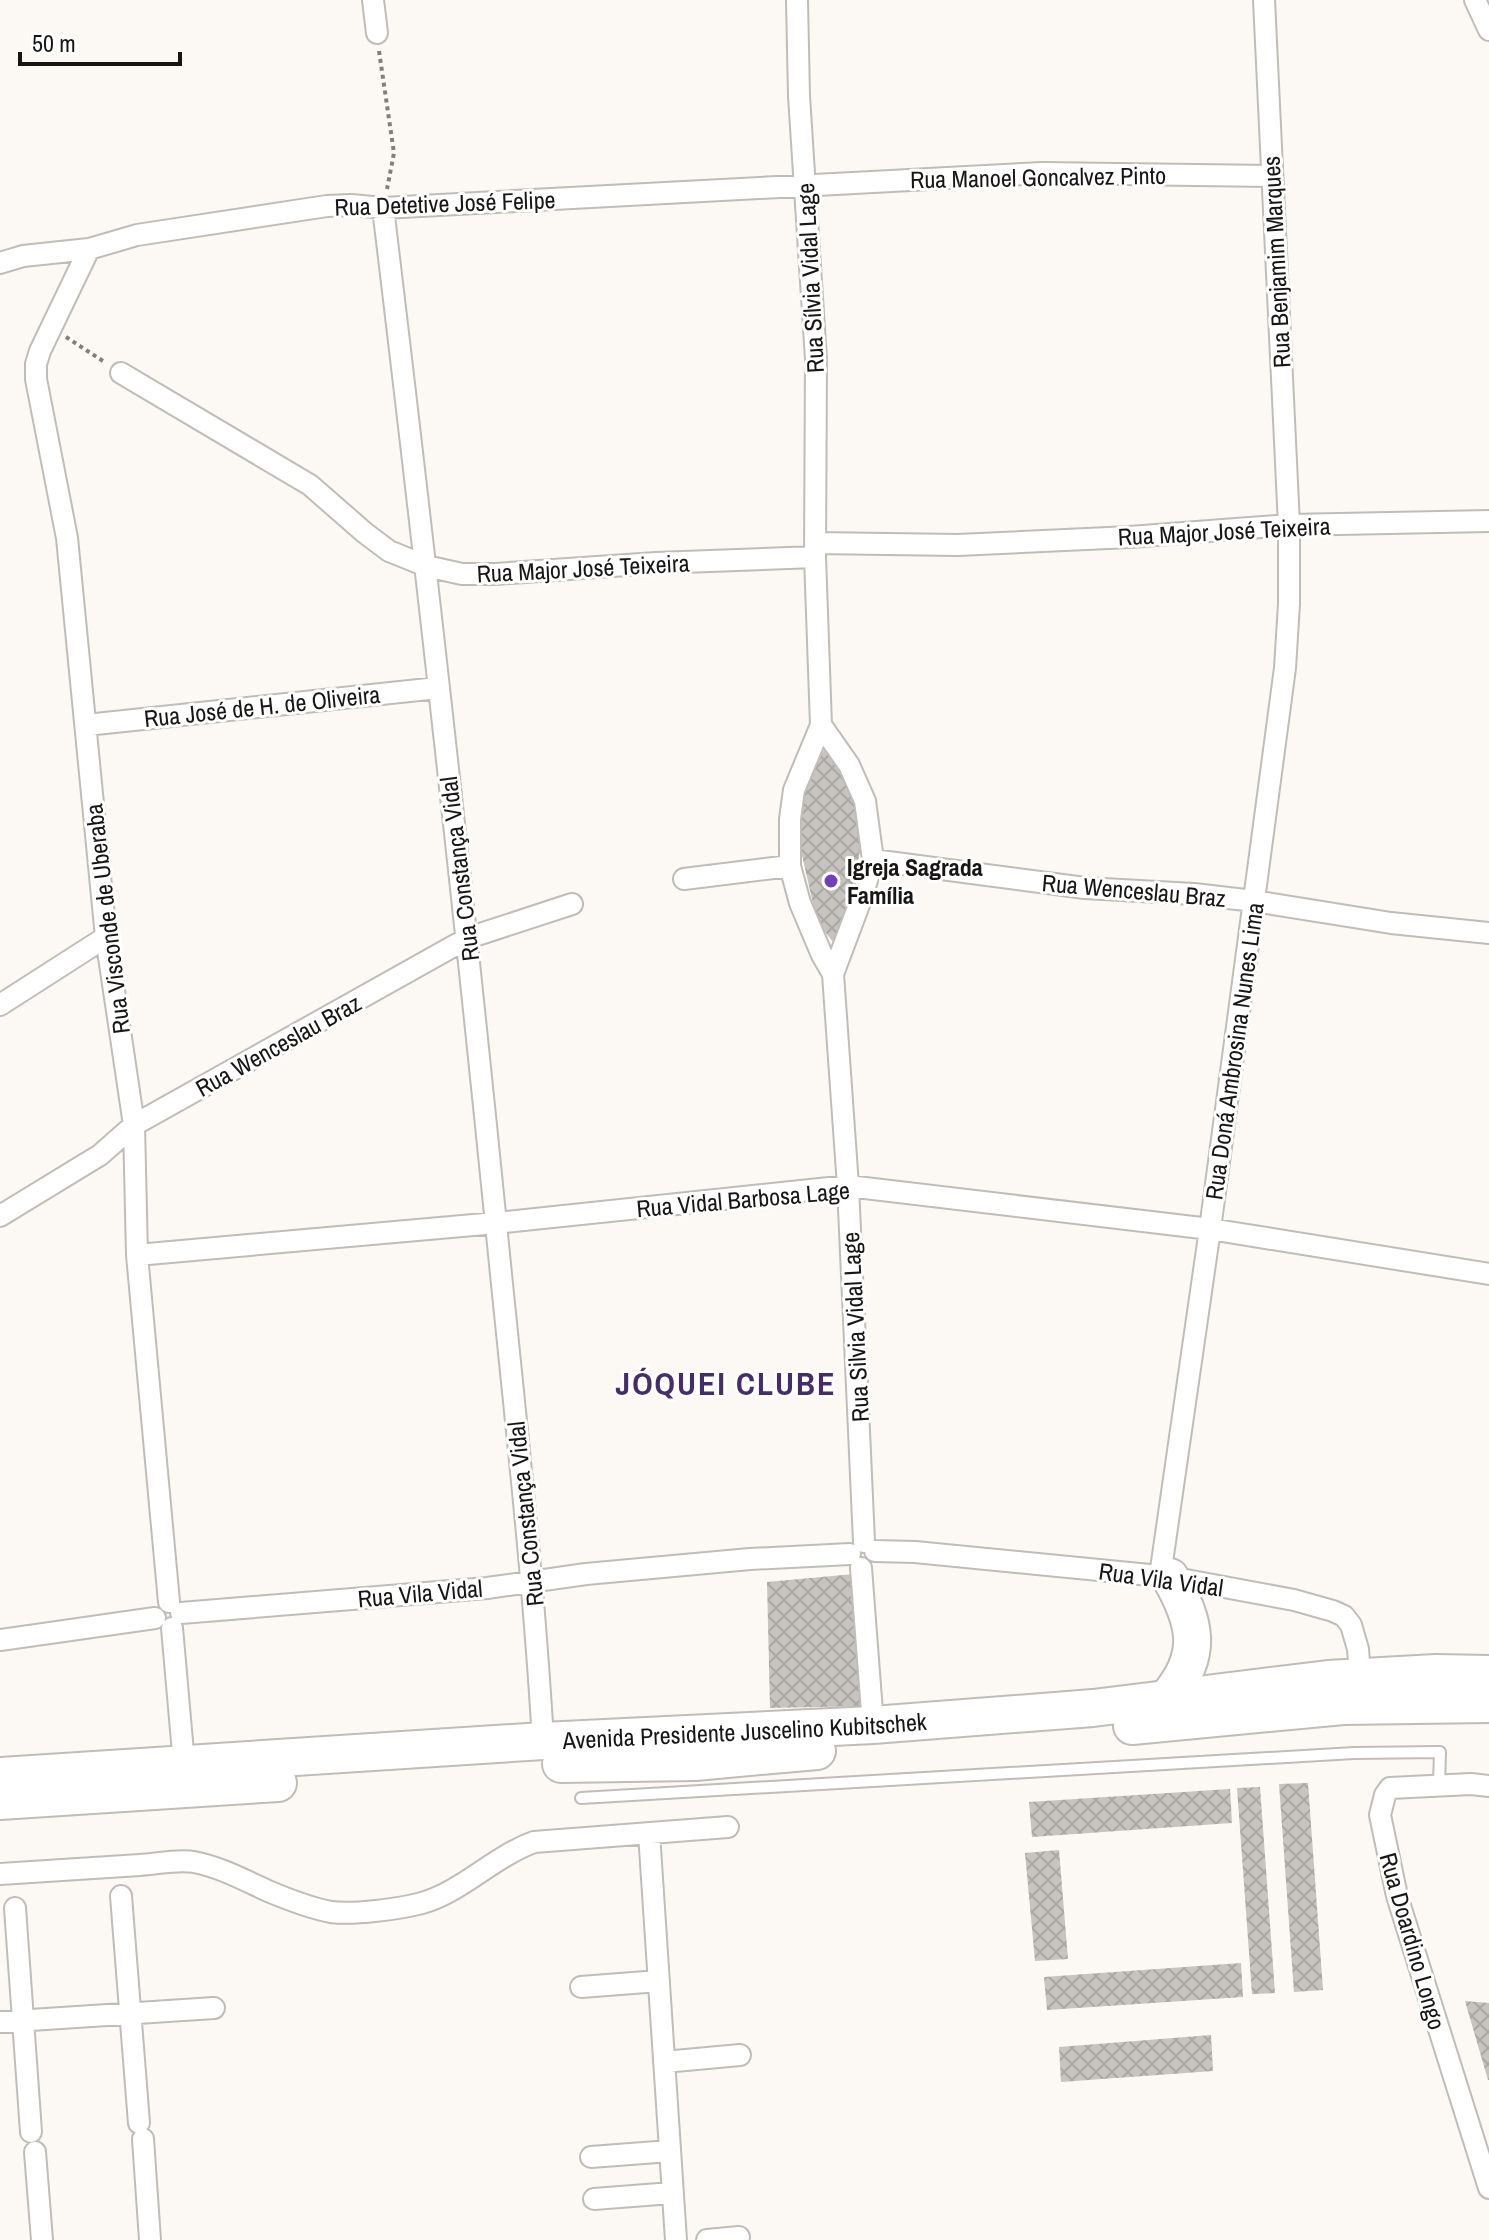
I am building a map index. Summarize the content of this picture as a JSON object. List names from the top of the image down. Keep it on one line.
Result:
{"streets":{"highway":["Avenida Presidente Juscelino Kubitschek"],"street":["Rua Manoel Goncalvez Pinto","Rua Detetive José Felipe","Rua Benjamim Marques","Rua Sílvia Vidal Lage","Rua Major José Teixeira","Rua José de H. de Oliveira","Rua Constança Vidal","Rua Wenceslau Braz","Rua Visconde de Uberaba","Rua Doná Ambrosina Nunes Lima","Rua Vidal Barbosa Lage","Rua Silvia Vidal Lage","Rua Vila Vidal","Rua Doardino Longo"]},"crossings":[["Rua Manoel Goncalvez Pinto","Rua Detetive José Felipe"],["Rua Manoel Goncalvez Pinto","Rua Benjamim Marques"],["Rua Manoel Goncalvez Pinto","Rua Sílvia Vidal Lage"],["Rua Detetive José Felipe","Rua Sílvia Vidal Lage"],["Rua Detetive José Felipe","Rua Constança Vidal"],["Rua Detetive José Felipe","Rua Visconde de Uberaba"],["Rua Benjamim Marques","Rua Major José Teixeira"],["Rua Benjamim Marques","Rua Doná Ambrosina Nunes Lima"],["Rua Sílvia Vidal Lage","Rua Major José Teixeira"],["Rua Major José Teixeira","Rua Constança Vidal"],["Rua Major José Teixeira","Rua Doná Ambrosina Nunes Lima"],["Rua José de H. de Oliveira","Rua Constança Vidal"],["Rua José de H. de Oliveira","Rua Visconde de Uberaba"],["Rua Constança Vidal","Rua Wenceslau Braz"],["Rua Constança Vidal","Rua Vidal Barbosa Lage"],["Rua Constança Vidal","Rua Vila Vidal"],["Rua Constança Vidal","Avenida Presidente Juscelino Kubitschek"],["Rua Wenceslau Braz","Rua Visconde de Uberaba"],["Rua Wenceslau Braz","Rua Doná Ambrosina Nunes Lima"],["Rua Wenceslau Braz","Rua Silvia Vidal Lage"],["Rua Visconde de Uberaba","Rua Vidal Barbosa Lage"],["Rua Visconde de Uberaba","Rua Vila Vidal"],["Rua Visconde de Uberaba","Avenida Presidente Juscelino Kubitschek"],["Rua Doná Ambrosina Nunes Lima","Rua Vidal Barbosa Lage"],["Rua Doná Ambrosina Nunes Lima","Rua Vila Vidal"],["Rua Vidal Barbosa Lage","Rua Silvia Vidal Lage"],["Rua Silvia Vidal Lage","Rua Vila Vidal"],["Rua Silvia Vidal Lage","Avenida Presidente Juscelino Kubitschek"],["Rua Vila Vidal","Avenida Presidente Juscelino Kubitschek"]],"districts":["JÓQUEI CLUBE"],"places":["Igreja Sagrada Família"],"scale_bar":"50 m"}
